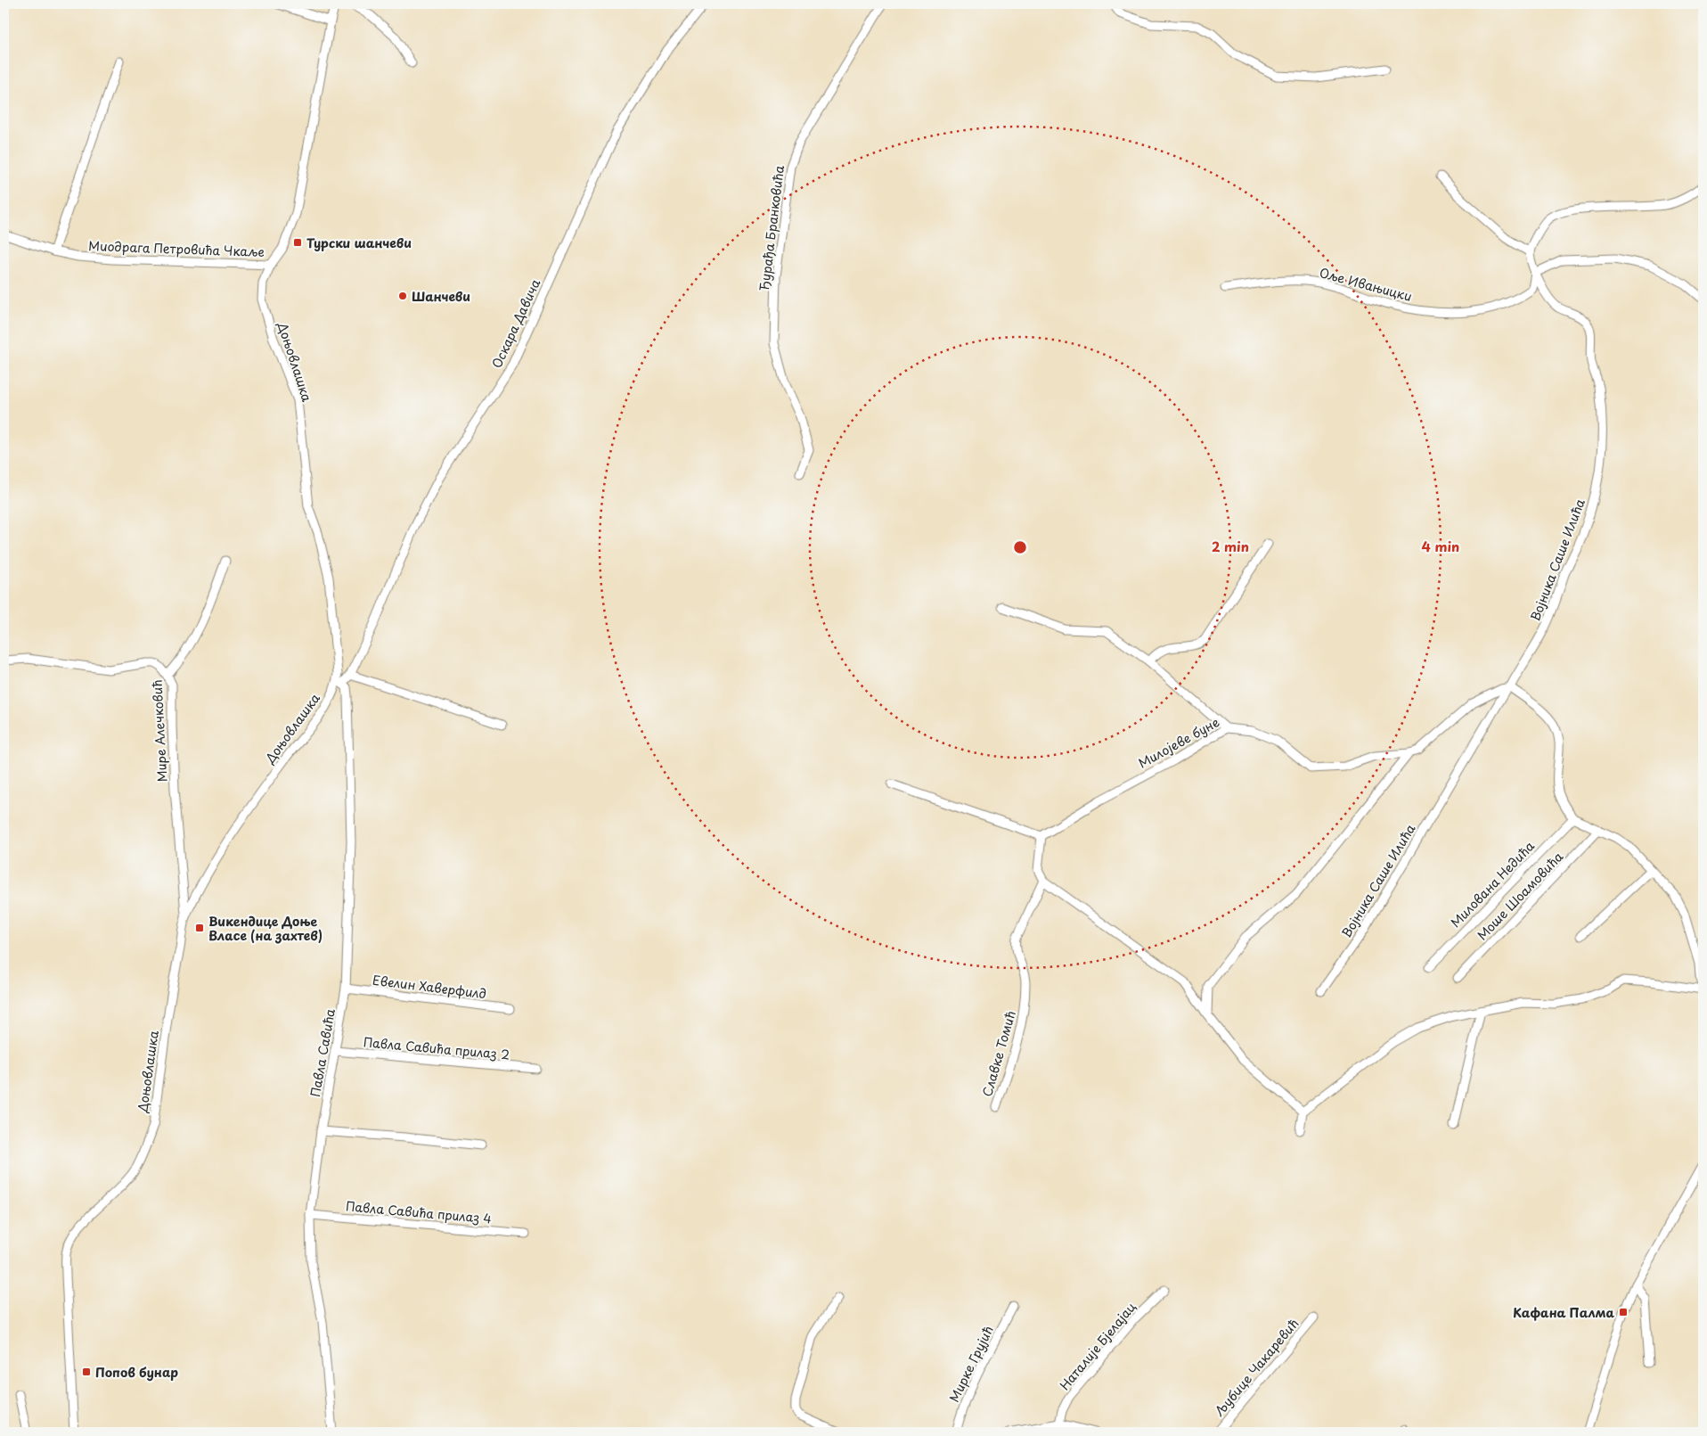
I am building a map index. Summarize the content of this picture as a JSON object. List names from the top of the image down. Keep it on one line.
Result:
{"streets":{"street":["Ђурађа Бранковића","Миодрага Петровића Чкаље","Оље Ивањицки","Оскара Давича","Доњовлашка","Војника Саше Илића","Мире Алечковић","Милојеве буне","Милована Недића","Моше Шоамовића","Евелин Хаверфилд","Павла Савића прилаз 2","Павла Савића","Славке Томић","Павла Савића прилаз 4","Наталије Бјелајац","Мирке Грујић","Љубице Чакаревић"]},"crossings":[["Миодрага Петровића Чкаље","Доњовлашка"],["Оље Ивањицки","Војника Саше Илића"],["Оскара Давича","Доњовлашка"],["Оскара Давича","Павла Савића"],["Доњовлашка","Мире Алечковић"],["Доњовлашка","Павла Савића"],["Војника Саше Илића","Милојеве буне"],["Евелин Хаверфилд","Павла Савића"],["Павла Савића прилаз 2","Павла Савића"],["Павла Савића","Павла Савића прилаз 4"]],"places":{"transit":["Турски шанчеви","Викендице Доње Власе (на захтев)","Кафана Палма","Попов бунар"],"other":["Шанчеви"]},"rings":["2 min","4 min"]}
